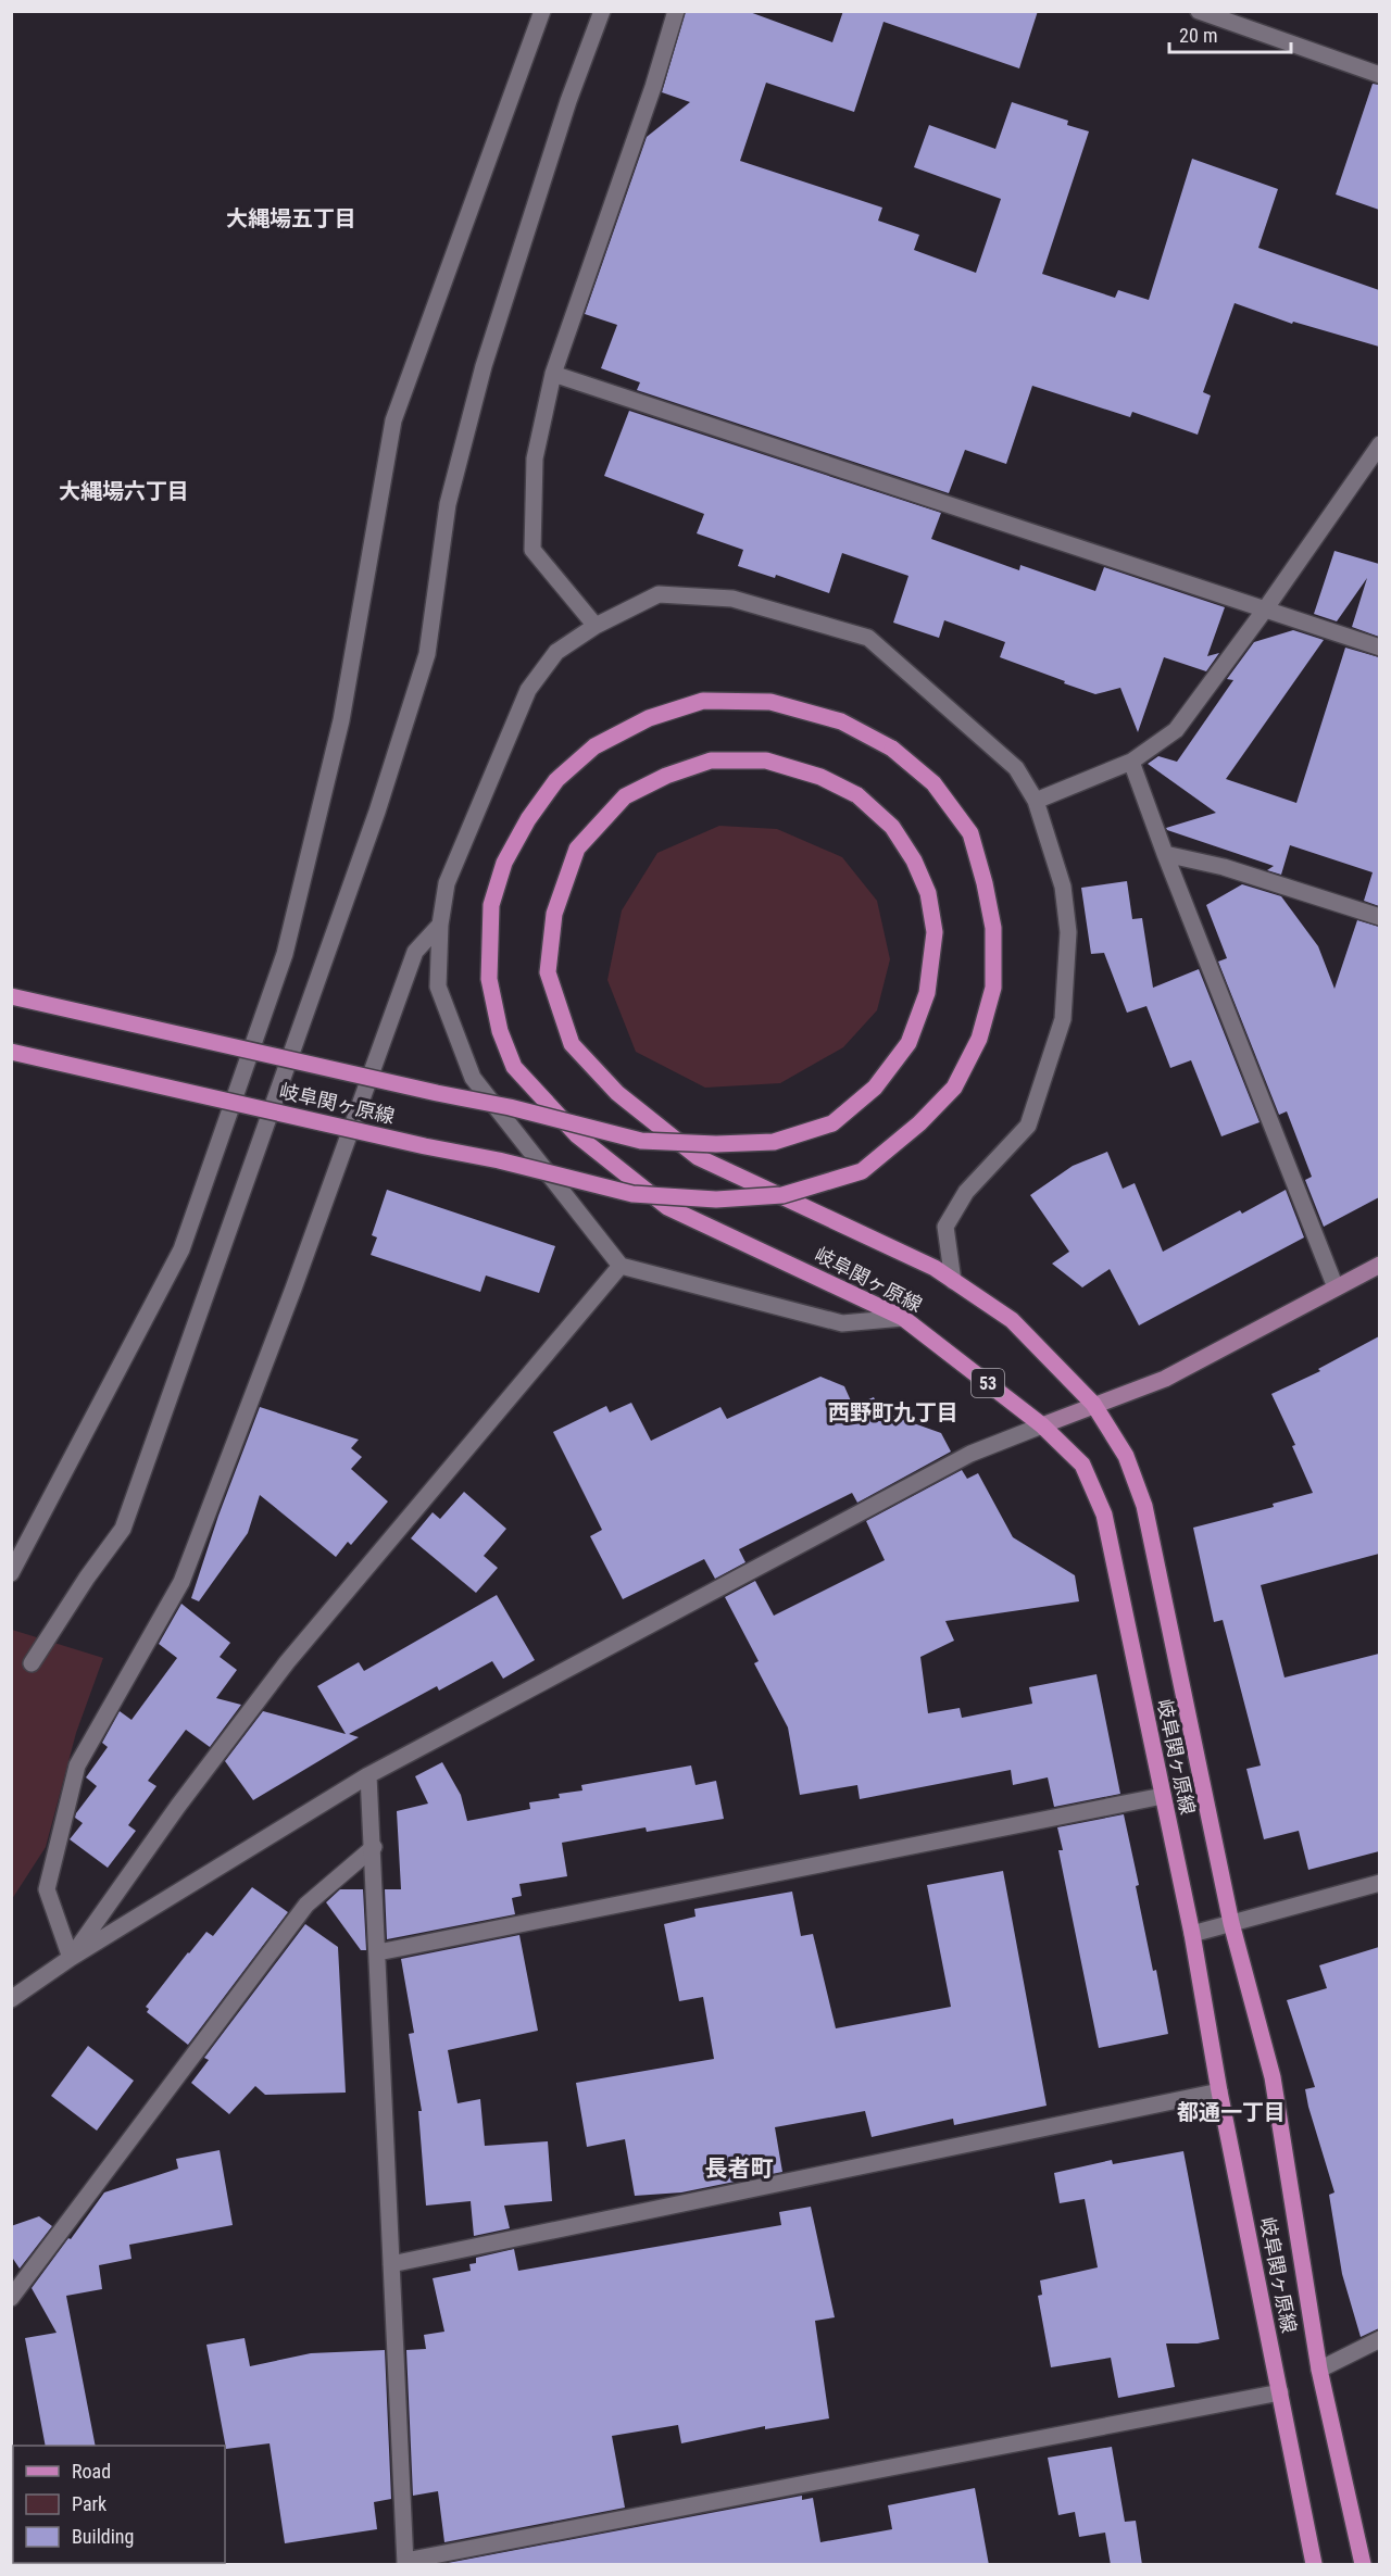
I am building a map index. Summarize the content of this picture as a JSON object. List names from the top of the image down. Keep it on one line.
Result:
{"streets":{"main road":["岐阜関ヶ原線","53"]},"districts":["大縄場五丁目","大縄場六丁目","西野町九丁目","都通一丁目","長者町"],"legend":["Road","Park","Building"],"scale_bar":"20 m"}
